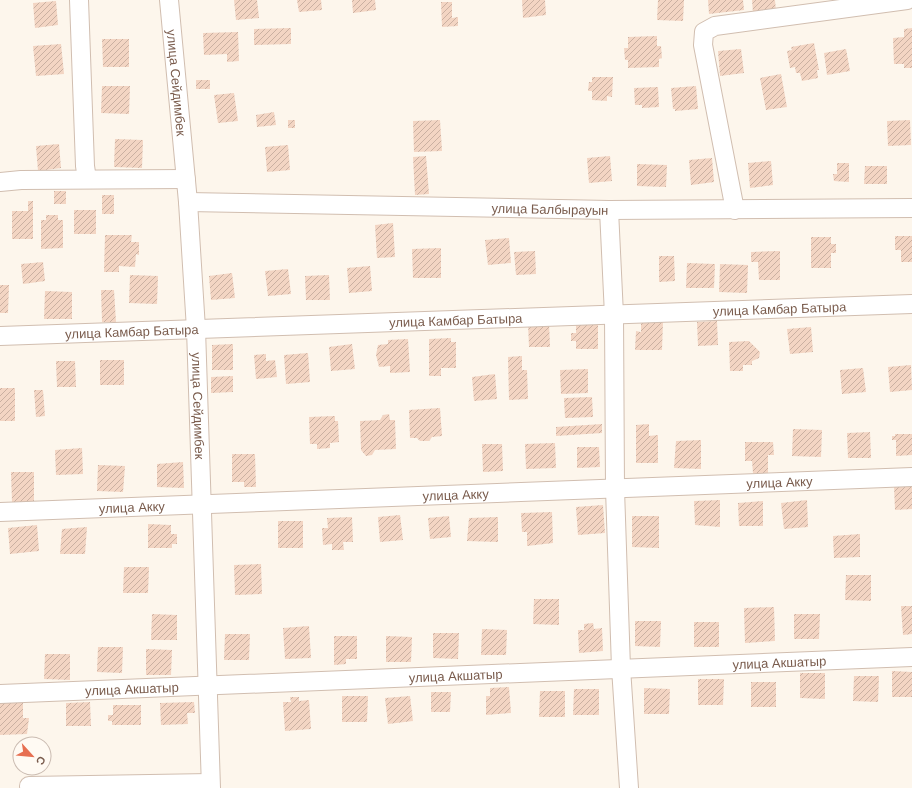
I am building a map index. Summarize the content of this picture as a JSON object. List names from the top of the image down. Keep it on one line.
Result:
{"streets":{"street":["улица Сейдимбек","улица Балбырауын","улица Камбар Батыра","улица Акку","улица Акшатыр"]},"crossings":[["улица Сейдимбек","улица Балбырауын"],["улица Сейдимбек","улица Камбар Батыра"],["улица Сейдимбек","улица Акку"],["улица Сейдимбек","улица Акшатыр"]],"north":"bottom right"}
